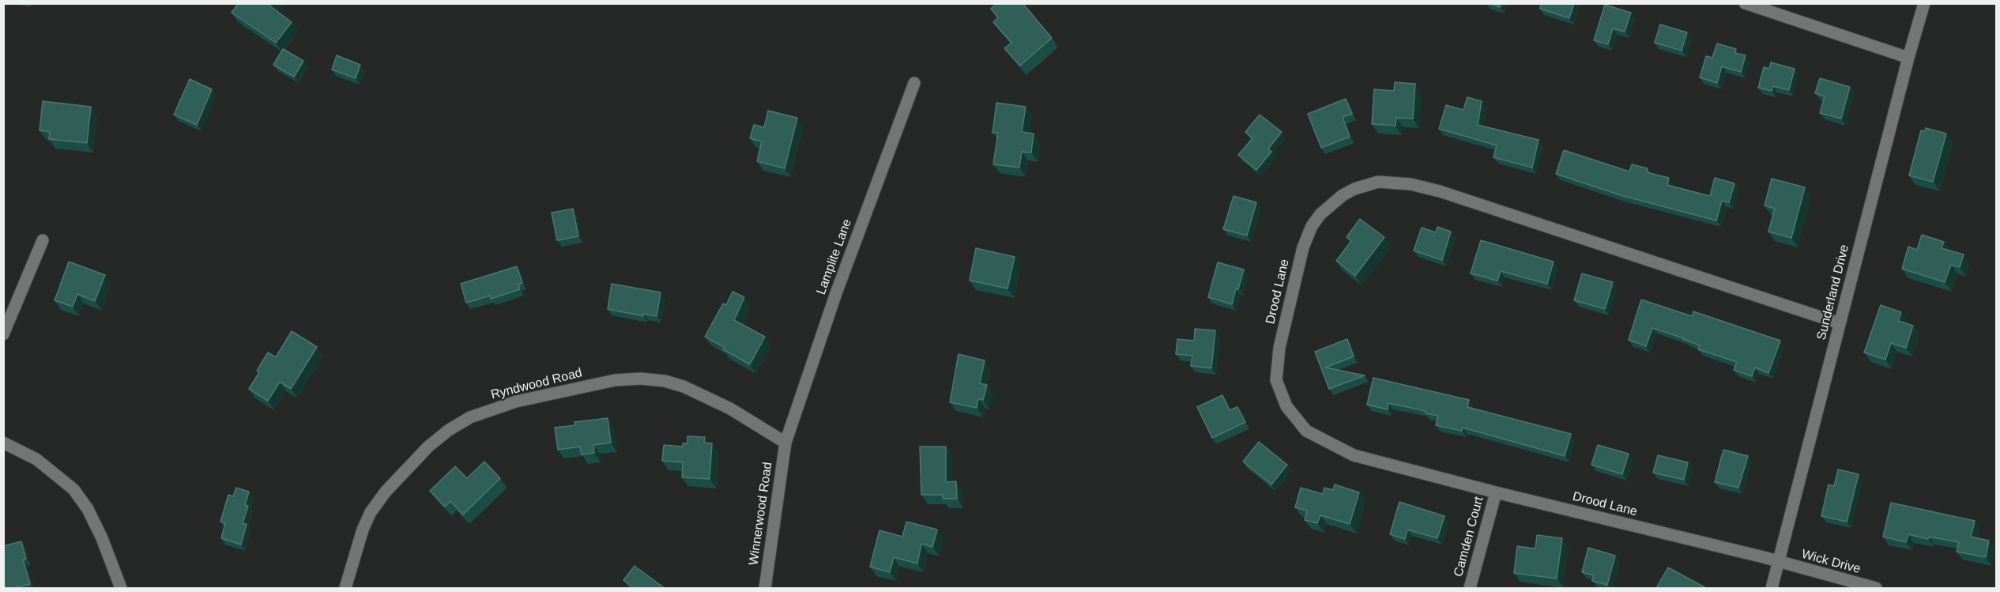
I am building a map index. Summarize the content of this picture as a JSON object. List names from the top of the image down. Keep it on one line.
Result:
{"streets":{"street":["Lamplite Lane","Drood Lane","Sunderland Drive","Ryndwood Road","Winnerwood Road","Camden Court","Wick Drive"]},"crossings":[["Lamplite Lane","Ryndwood Road"],["Lamplite Lane","Winnerwood Road"],["Drood Lane","Sunderland Drive"],["Drood Lane","Camden Court"],["Drood Lane","Wick Drive"],["Sunderland Drive","Wick Drive"],["Ryndwood Road","Winnerwood Road"]]}
